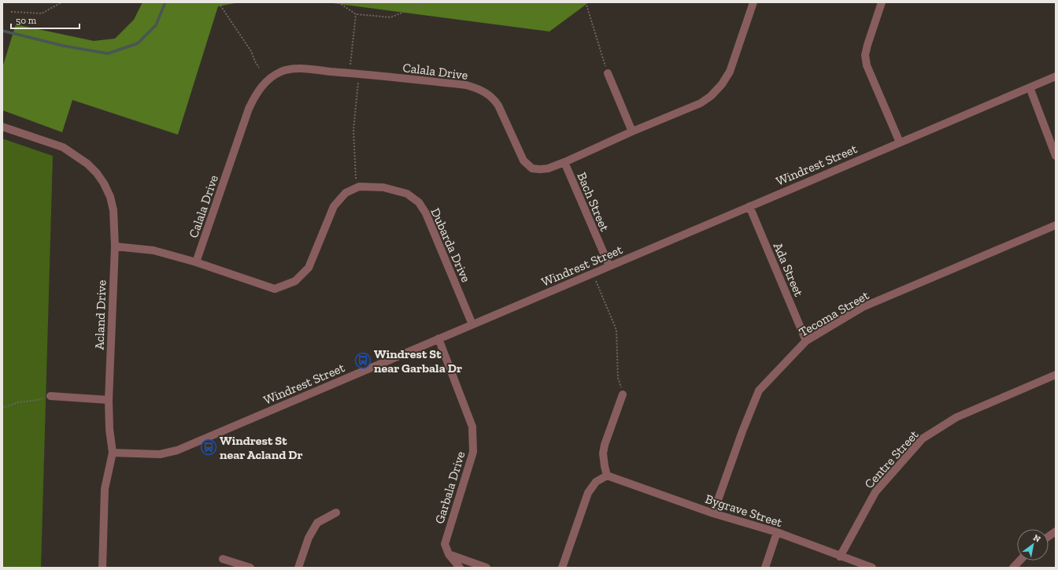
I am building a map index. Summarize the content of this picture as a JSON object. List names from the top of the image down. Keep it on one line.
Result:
{"streets":{"street":["Calala Drive","Windrest Street","Bach Street","Dubarda Drive","Ada Street","Tecoma Street","Acland Drive","Centre Street","Garbala Drive","Bygrave Street"]},"crossings":[["Calala Drive","Bach Street"],["Calala Drive","Dubarda Drive"],["Windrest Street","Bach Street"],["Windrest Street","Dubarda Drive"],["Windrest Street","Ada Street"],["Windrest Street","Acland Drive"],["Windrest Street","Garbala Drive"],["Dubarda Drive","Acland Drive"],["Ada Street","Tecoma Street"],["Tecoma Street","Bygrave Street"],["Centre Street","Bygrave Street"]],"places":{"bus stop":["Windrest St near Garbala Dr","Windrest St near Acland Dr"]},"scale_bar":"50 m","north":"top right"}
